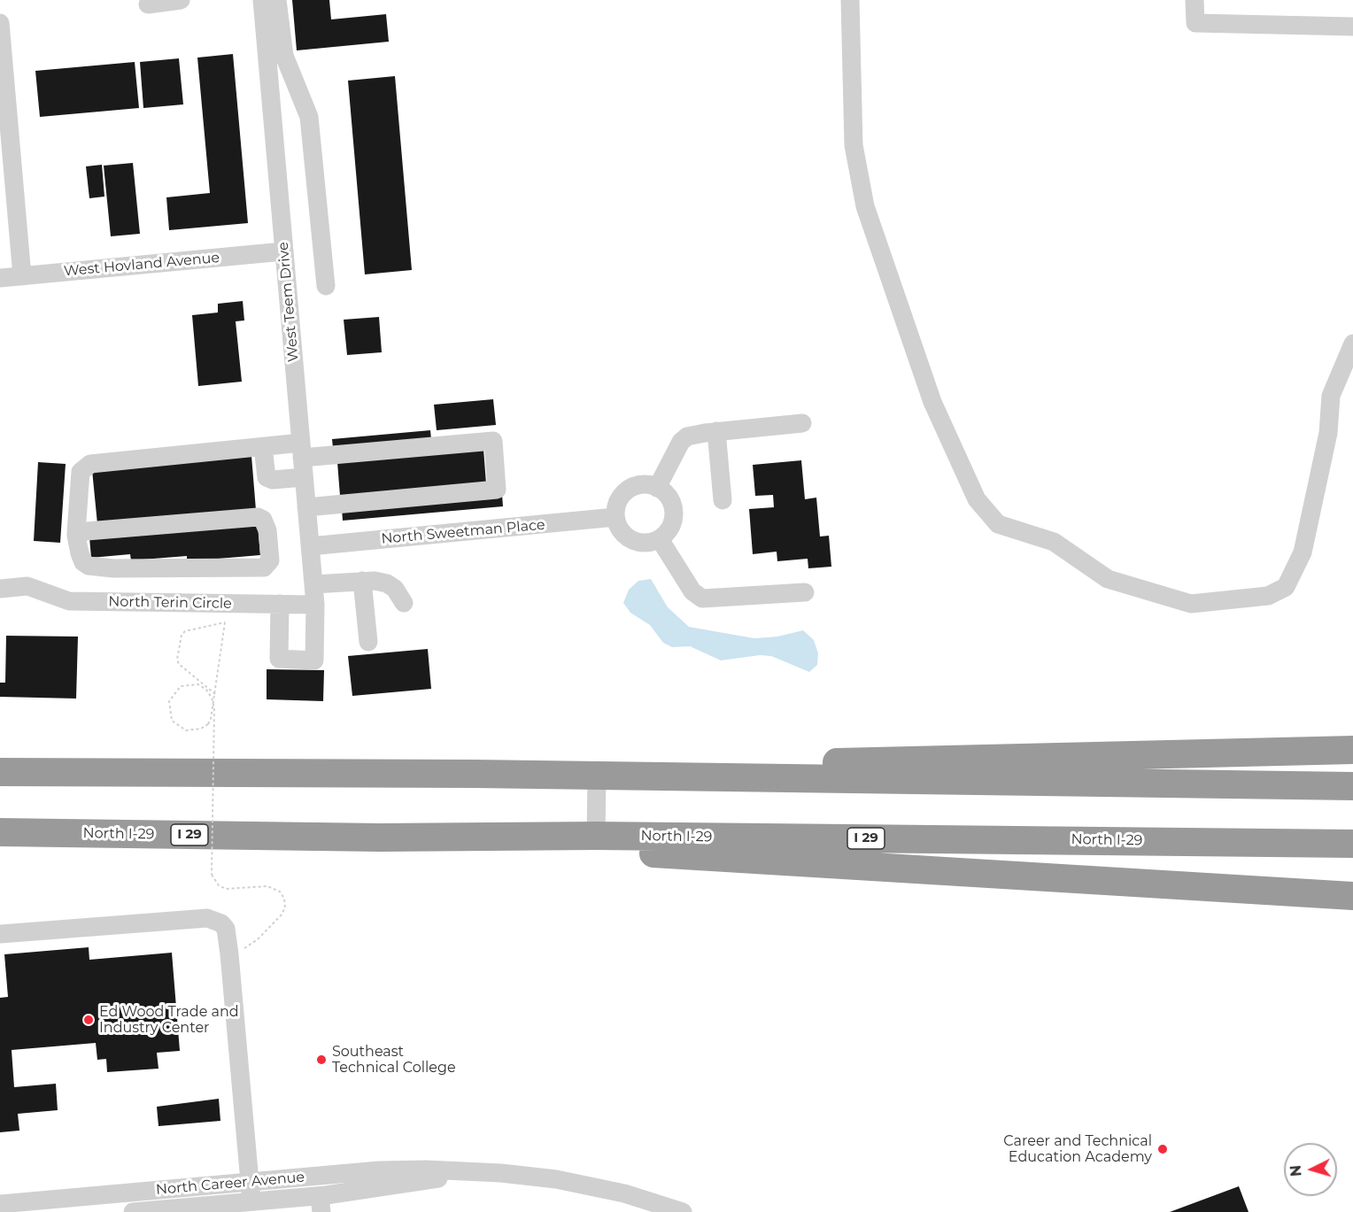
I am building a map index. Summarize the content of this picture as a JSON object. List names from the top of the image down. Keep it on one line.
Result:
{"streets":{"highway":["North I-29","I 29"],"street":["West Hovland Avenue","West Teem Drive","North Sweetman Place","North Terin Circle","North Career Avenue"]},"crossings":[["West Hovland Avenue","West Teem Drive"],["West Teem Drive","North Sweetman Place"],["West Teem Drive","North Terin Circle"]],"places":["Ed Wood Trade and Industry Center","Southeast Technical College","Career and Technical Education Academy"],"north":"left"}
